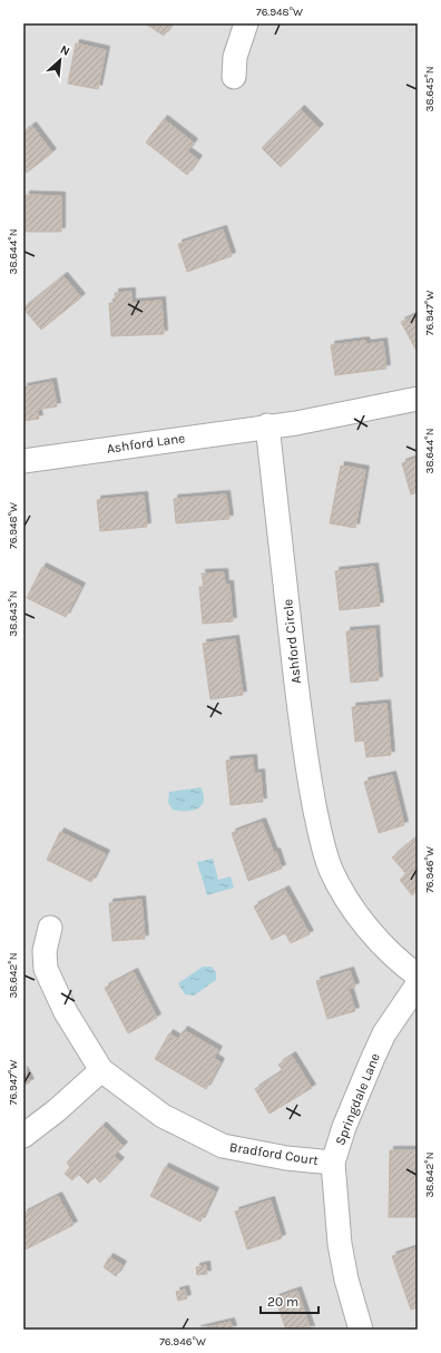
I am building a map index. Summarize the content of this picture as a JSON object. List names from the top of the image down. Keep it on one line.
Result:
{"streets":{"street":["Ashford Lane","Ashford Circle","Springdale Lane","Bradford Court"]},"crossings":[["Ashford Lane","Ashford Circle"],["Springdale Lane","Bradford Court"]],"scale_bar":"20 m","north":"top right","coordinates":["76.948°W","38.645°N","38.644°N","76.947°W","38.643°N","76.946°W","38.642°N"]}
